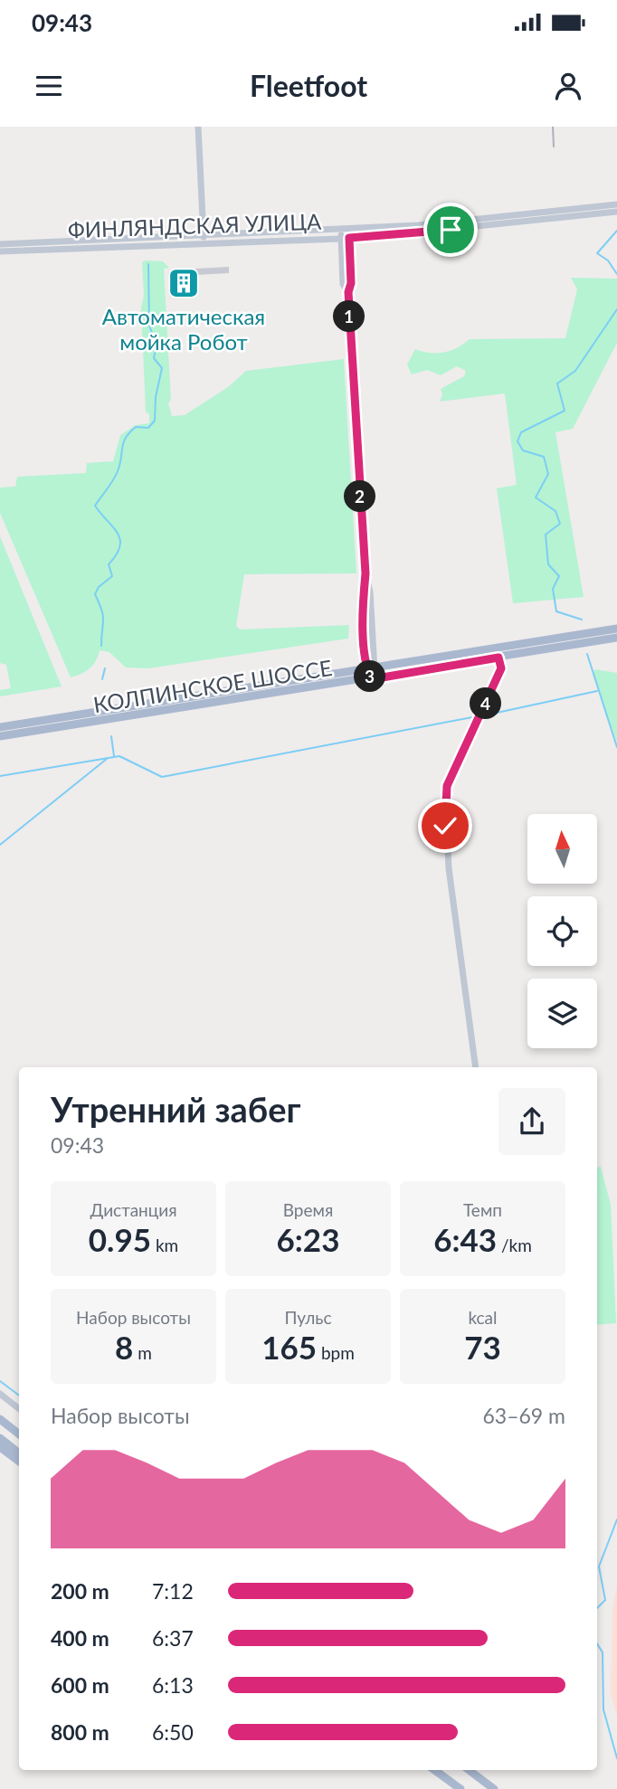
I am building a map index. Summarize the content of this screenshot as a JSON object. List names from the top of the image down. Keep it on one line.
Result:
{"streets":{"main road":["КОЛПИНСКОЕ ШОССЕ"],"street":["ФИНЛЯНДСКАЯ УЛИЦА"]},"places":{"building":["Автоматическая мойка Робот"]},"north":"top","page":{"status":"09:43","header":"Fleetfoot","pins":["1","2","3","4"],"heading":["Утренний забег","09:43"],"stats":[["Дистанция","0.95 km"],["Время","6:23"],["Темп","6:43 /km"],["Набор высоты","8 m"],["Пульс","165 bpm"],["kcal","73"]],"chart":["Набор высоты","63–69 m"],"list":[{"name":"200 m","note":"7:12"},{"name":"400 m","note":"6:37"},{"name":"600 m","note":"6:13"},{"name":"800 m","note":"6:50"}]}}
